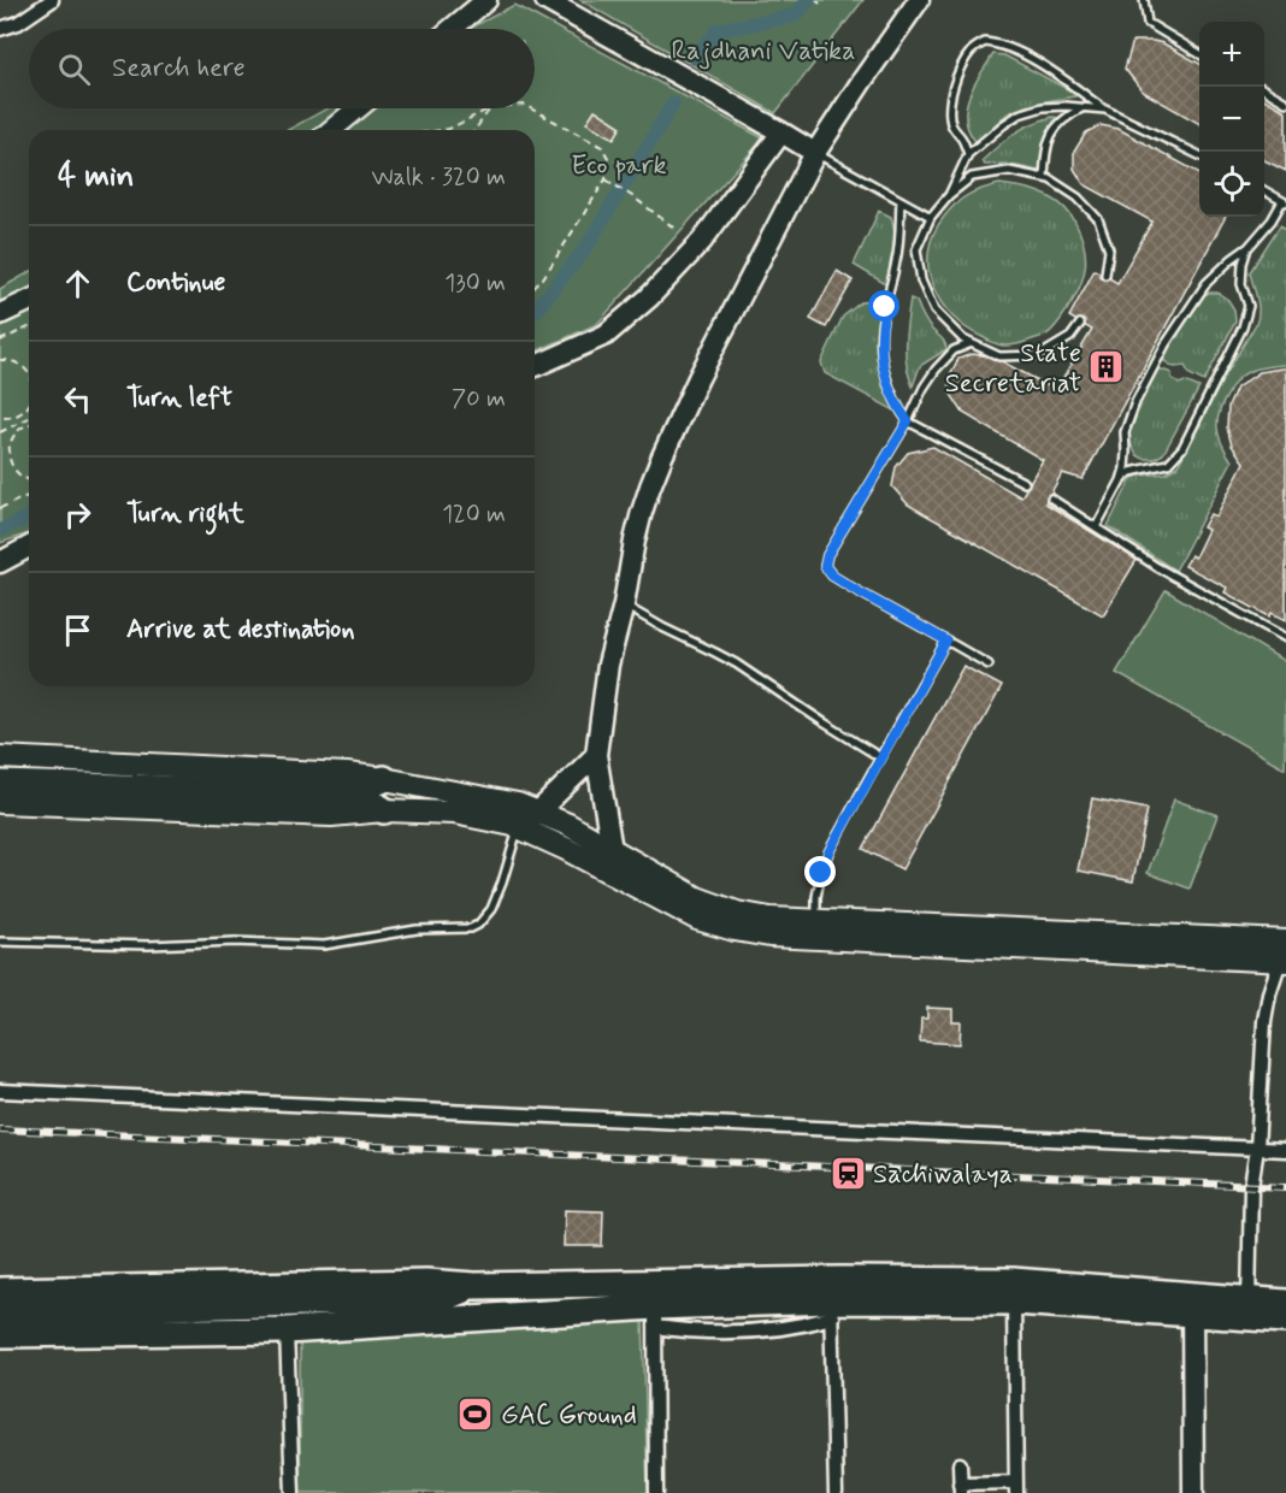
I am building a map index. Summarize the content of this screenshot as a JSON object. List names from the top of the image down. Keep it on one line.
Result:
{"parks":["Rajdhani Vatika","Eco park"],"places":{"building":["State Secretariat"],"station":["Sachiwalaya"],"sports":["GAC Ground"]},"page":{"map_buttons":["+","−"],"search":"Search here","heading":["4 min","Walk · 320 m"],"list":[["Continue","130 m"],["Turn left","70 m"],["Turn right","120 m"],"Arrive at destination"]}}
